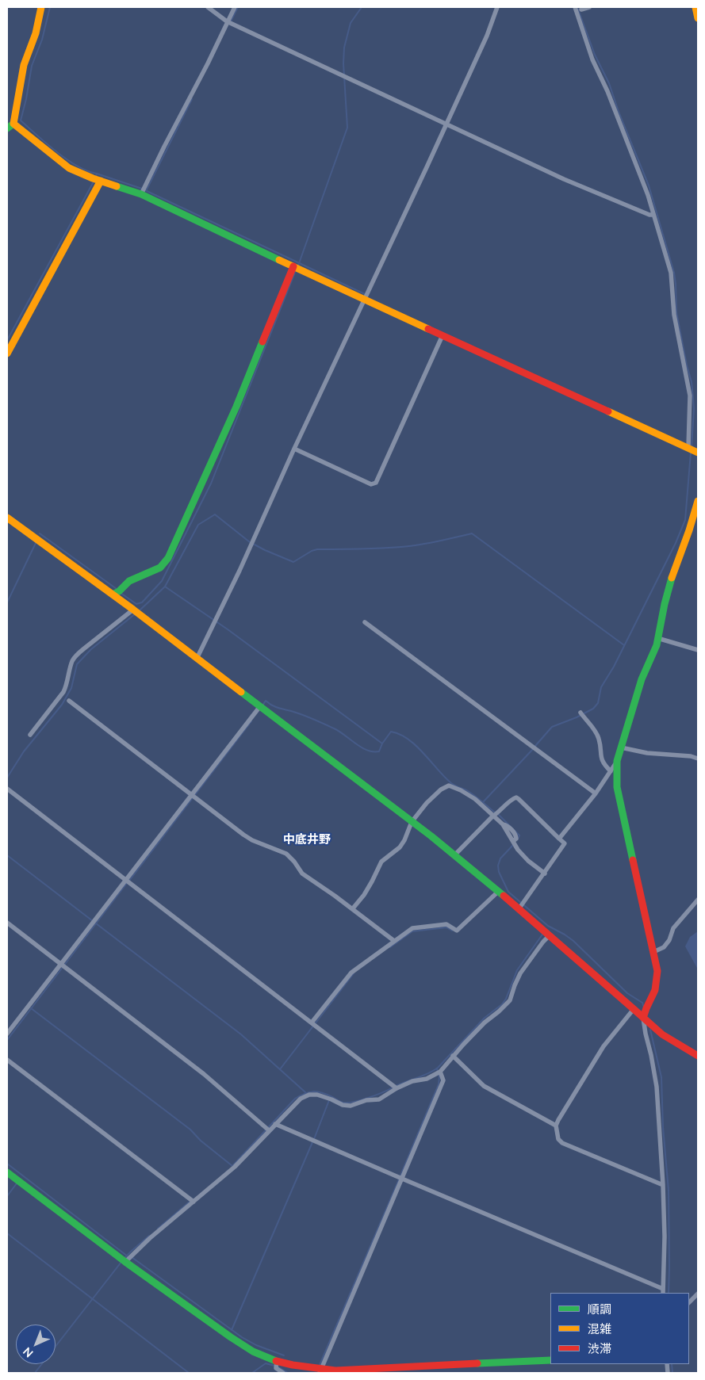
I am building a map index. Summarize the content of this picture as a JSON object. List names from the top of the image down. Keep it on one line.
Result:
{"districts":["中底井野"],"legend":["順調","混雑","渋滞"],"north":"bottom left"}
